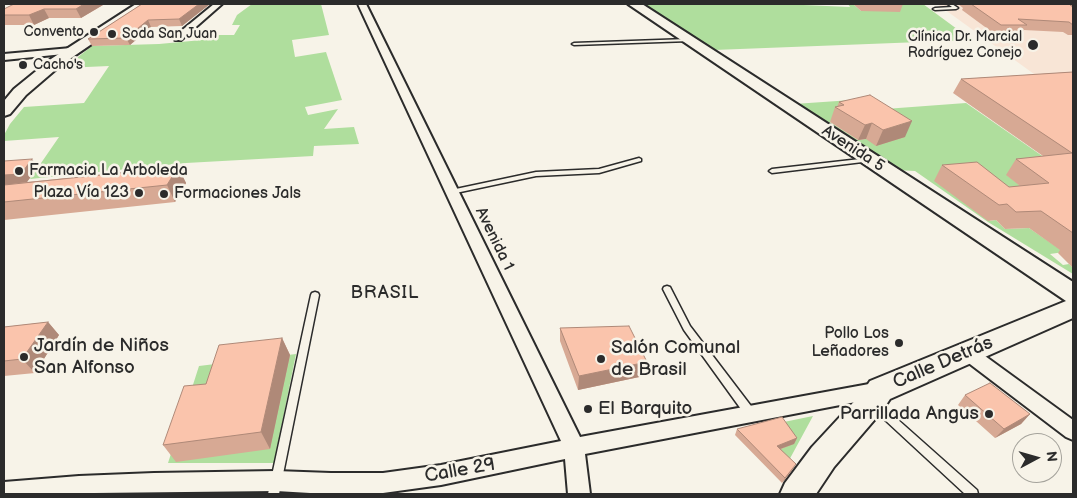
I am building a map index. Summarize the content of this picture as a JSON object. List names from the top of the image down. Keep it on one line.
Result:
{"streets":{"street":["Avenida 5","Avenida 1","Calle Detrás","Calle 29"]},"crossings":[["Avenida 1","Calle 29"],["Calle Detrás","Calle 29"]],"districts":["BRASIL"],"places":["Convento","Soda San Juan","Clínica Dr. Marcial Rodríguez Conejo","Cacho's","Farmacia La Arboleda","Plaza Vía 123","Formaciones Jals","Pollo Los Leñadores","Jardín de Niños San Alfonso","Salón Comunal de Brasil","El Barquito","Parrillada Angus"],"north":"right"}
